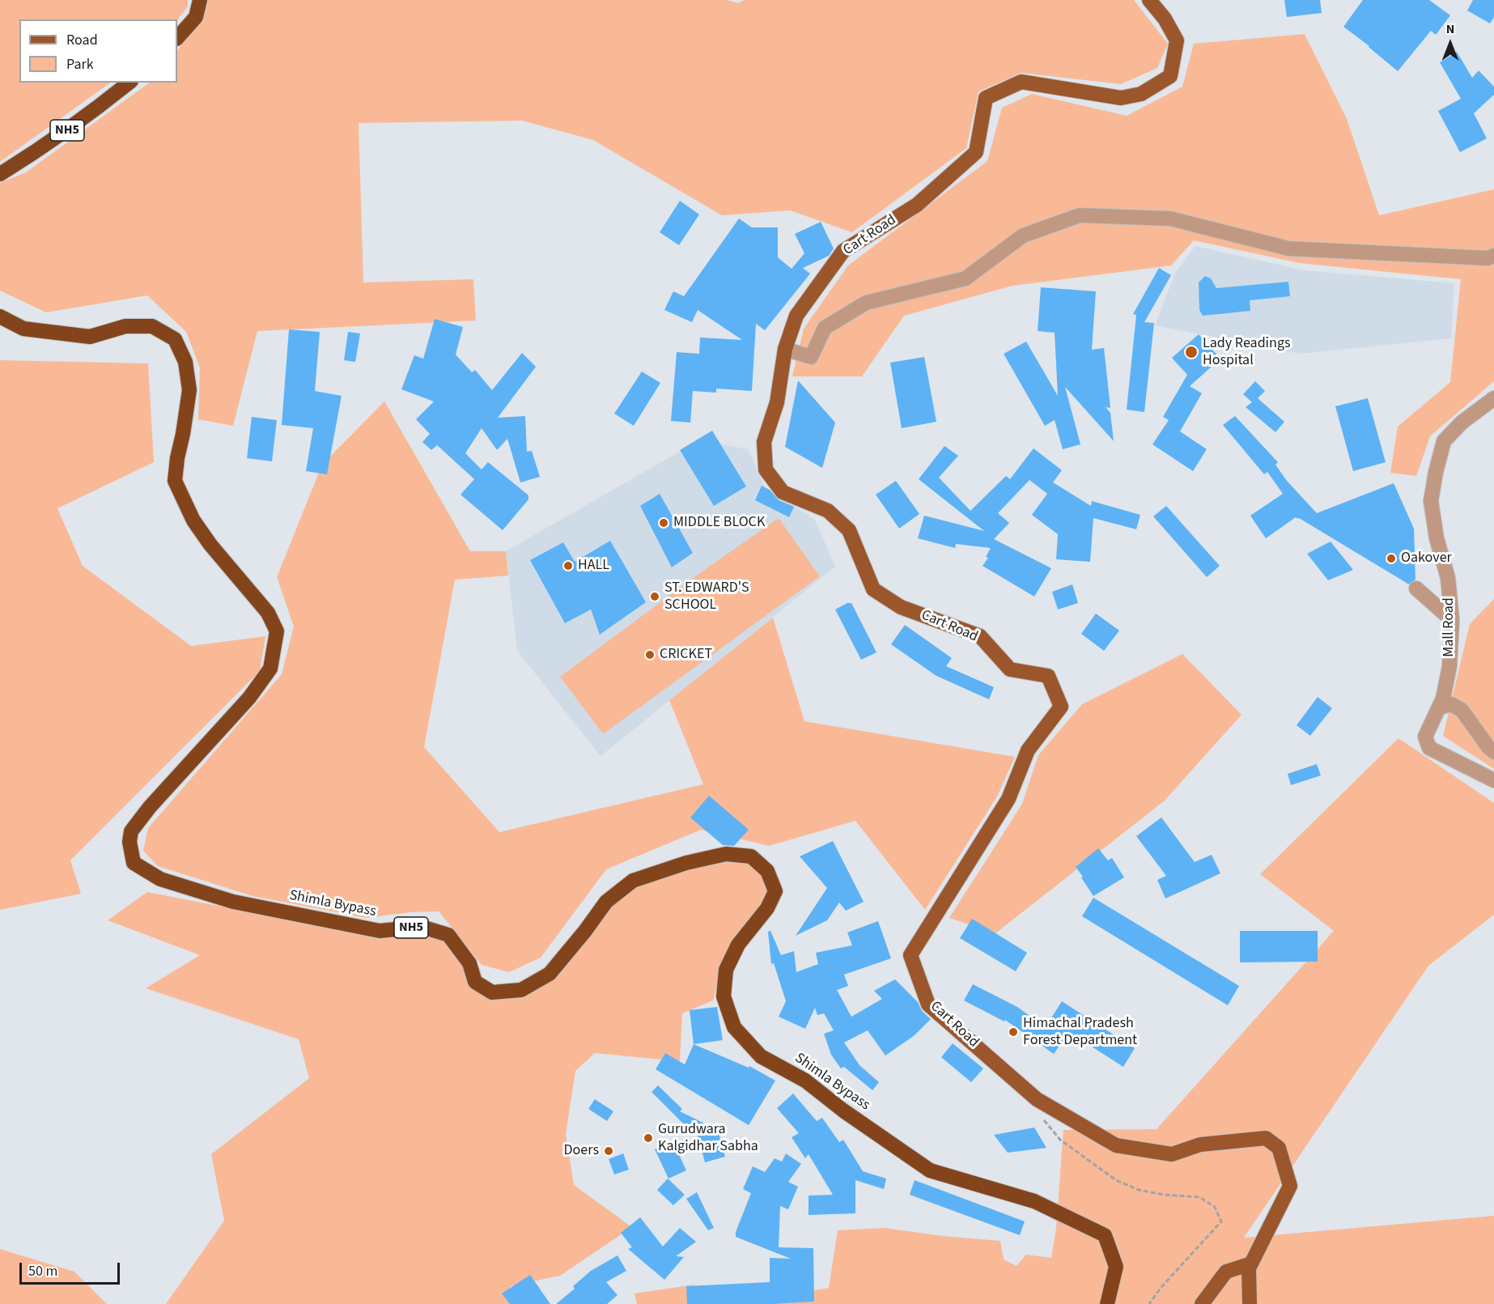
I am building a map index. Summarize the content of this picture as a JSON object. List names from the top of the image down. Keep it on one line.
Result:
{"streets":{"highway":["NH5","Shimla Bypass"],"main road":["Cart Road"],"street":["Mall Road"]},"places":["Lady Readings Hospital","MIDDLE BLOCK","Oakover","HALL","ST. EDWARD'S SCHOOL","CRICKET","Himachal Pradesh Forest Department","Gurudwara Kalgidhar Sabha","Doers"],"legend":["Road","Park"],"scale_bar":"50 m","north":"top"}
